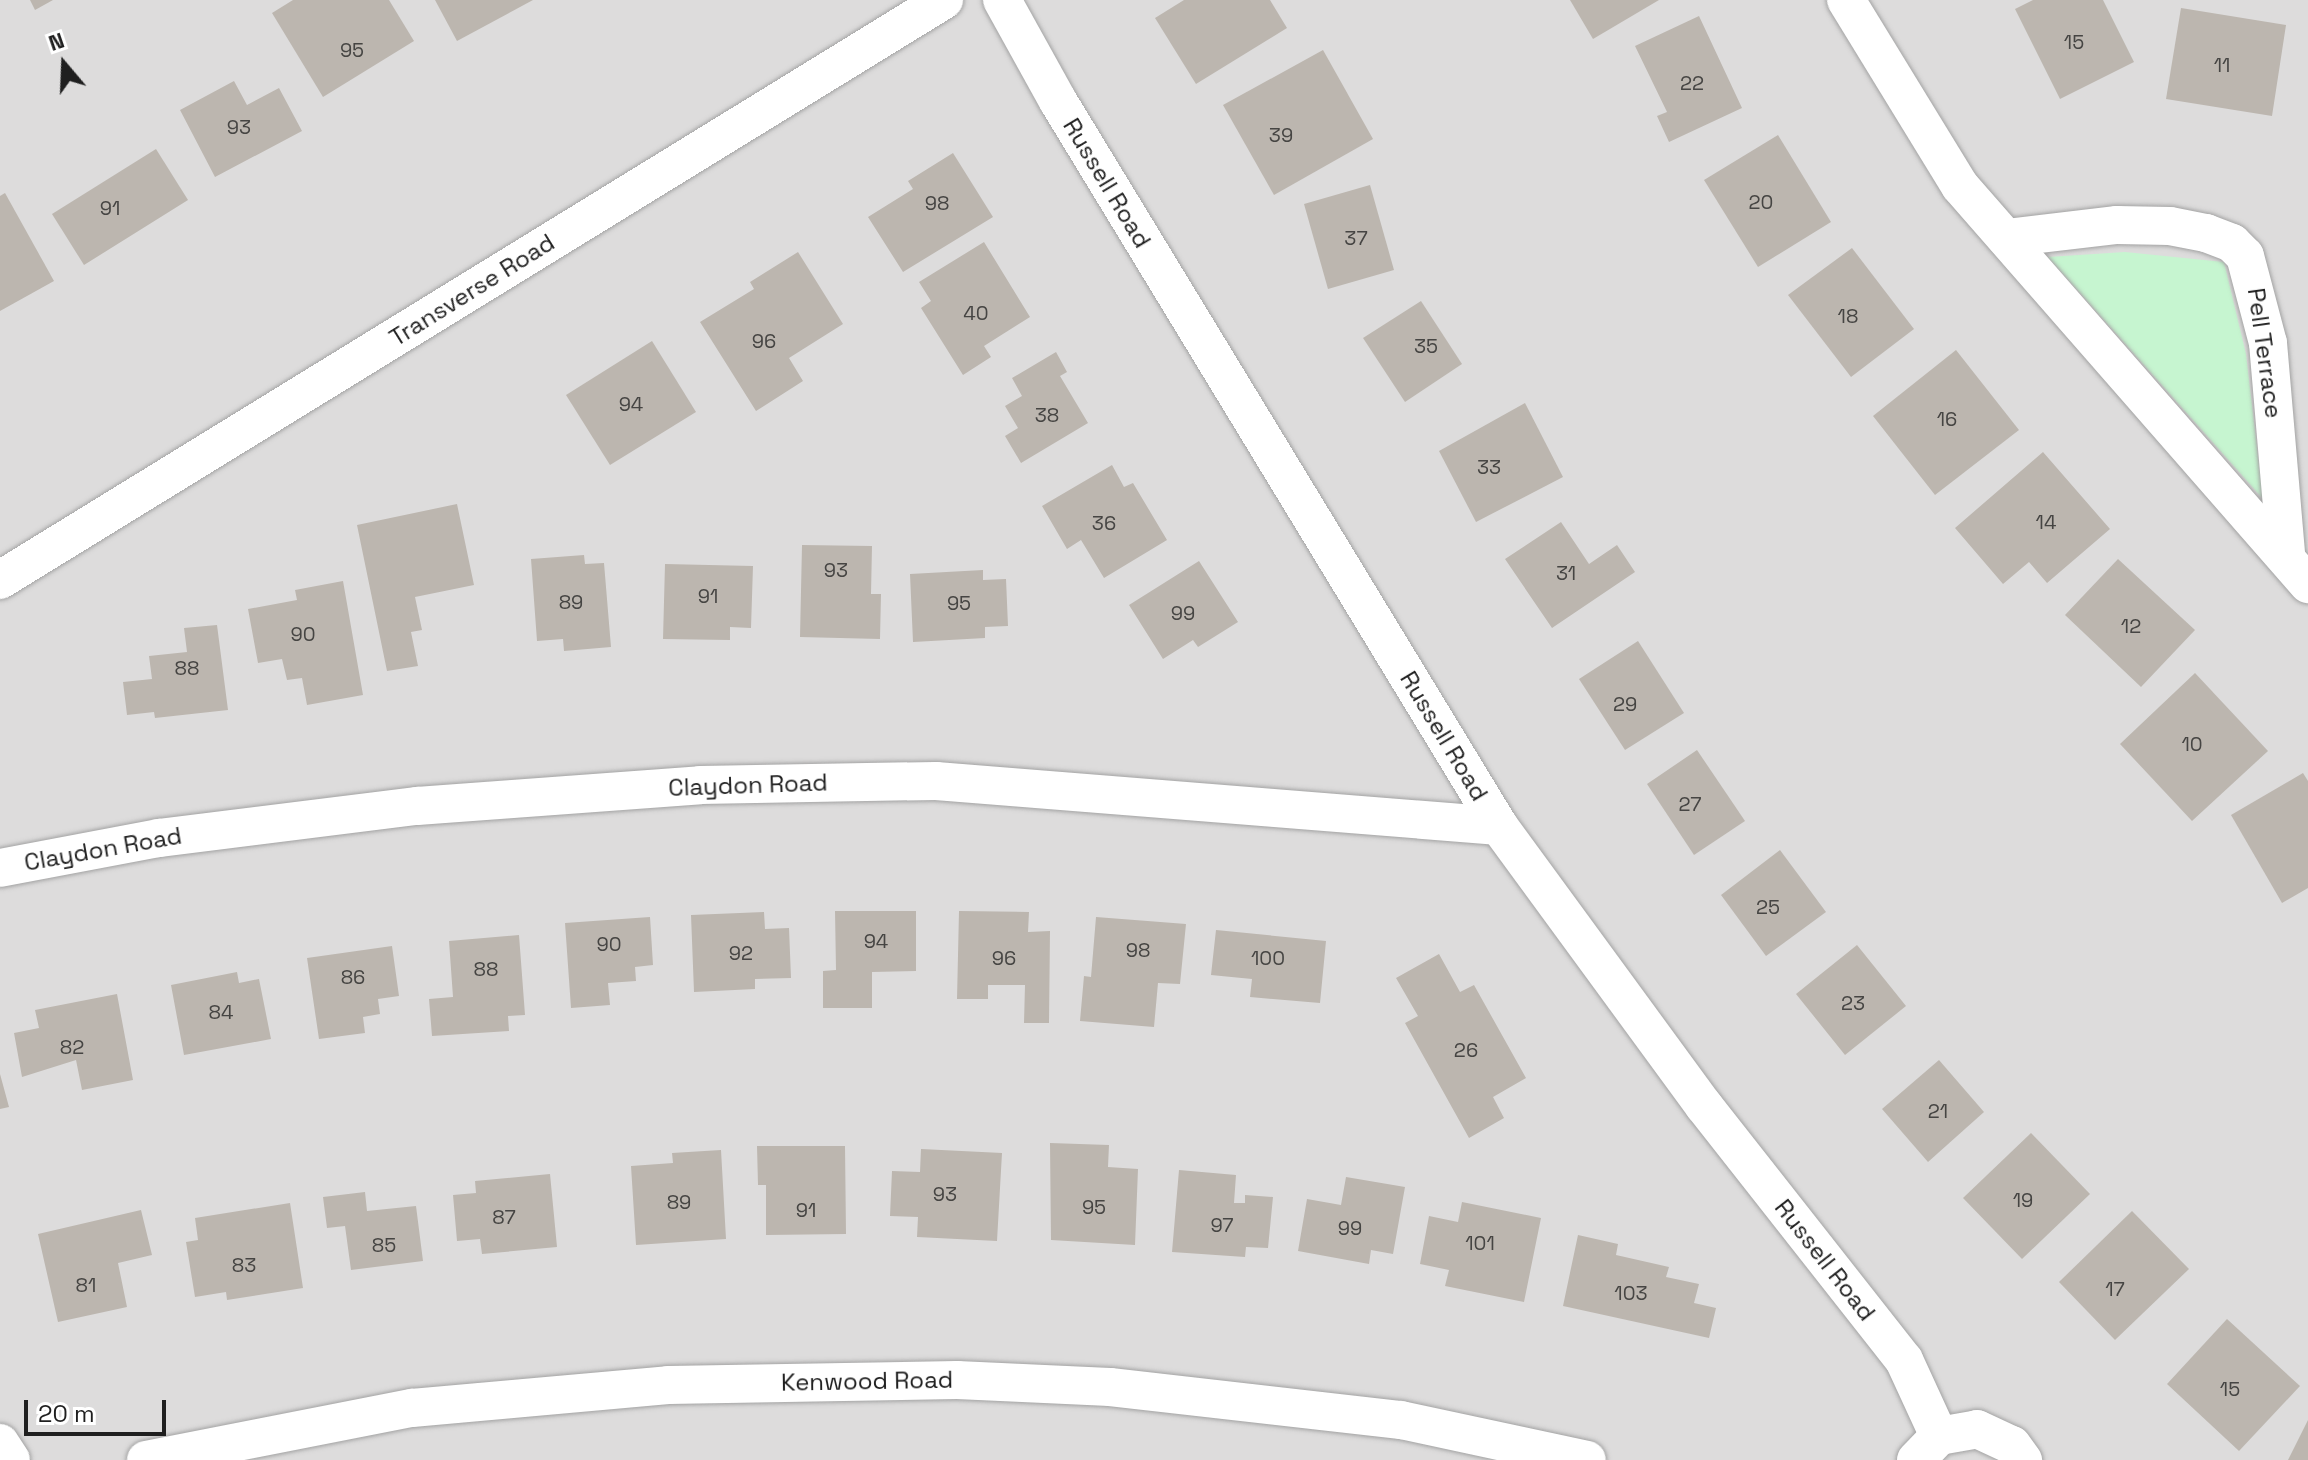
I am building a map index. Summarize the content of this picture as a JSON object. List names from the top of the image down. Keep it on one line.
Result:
{"streets":{"street":["Russell Road","Transverse Road","Pell Terrace","Claydon Road","Kenwood Road"]},"crossings":[["Russell Road","Claydon Road"]],"house_numbers":["15","95","11","22","93","39","20","98","91","37","40","18","96","35","94","38","16","33","14","36","93","31","91","89","95","99","12","90","88","29","10","27","25","94","90","98","92","96","100","88","86","23","84","82","26","21","93","19","89","95","91","87","97","99","101","85","83","81","17","103","15"],"scale_bar":"20 m","north":"top"}
